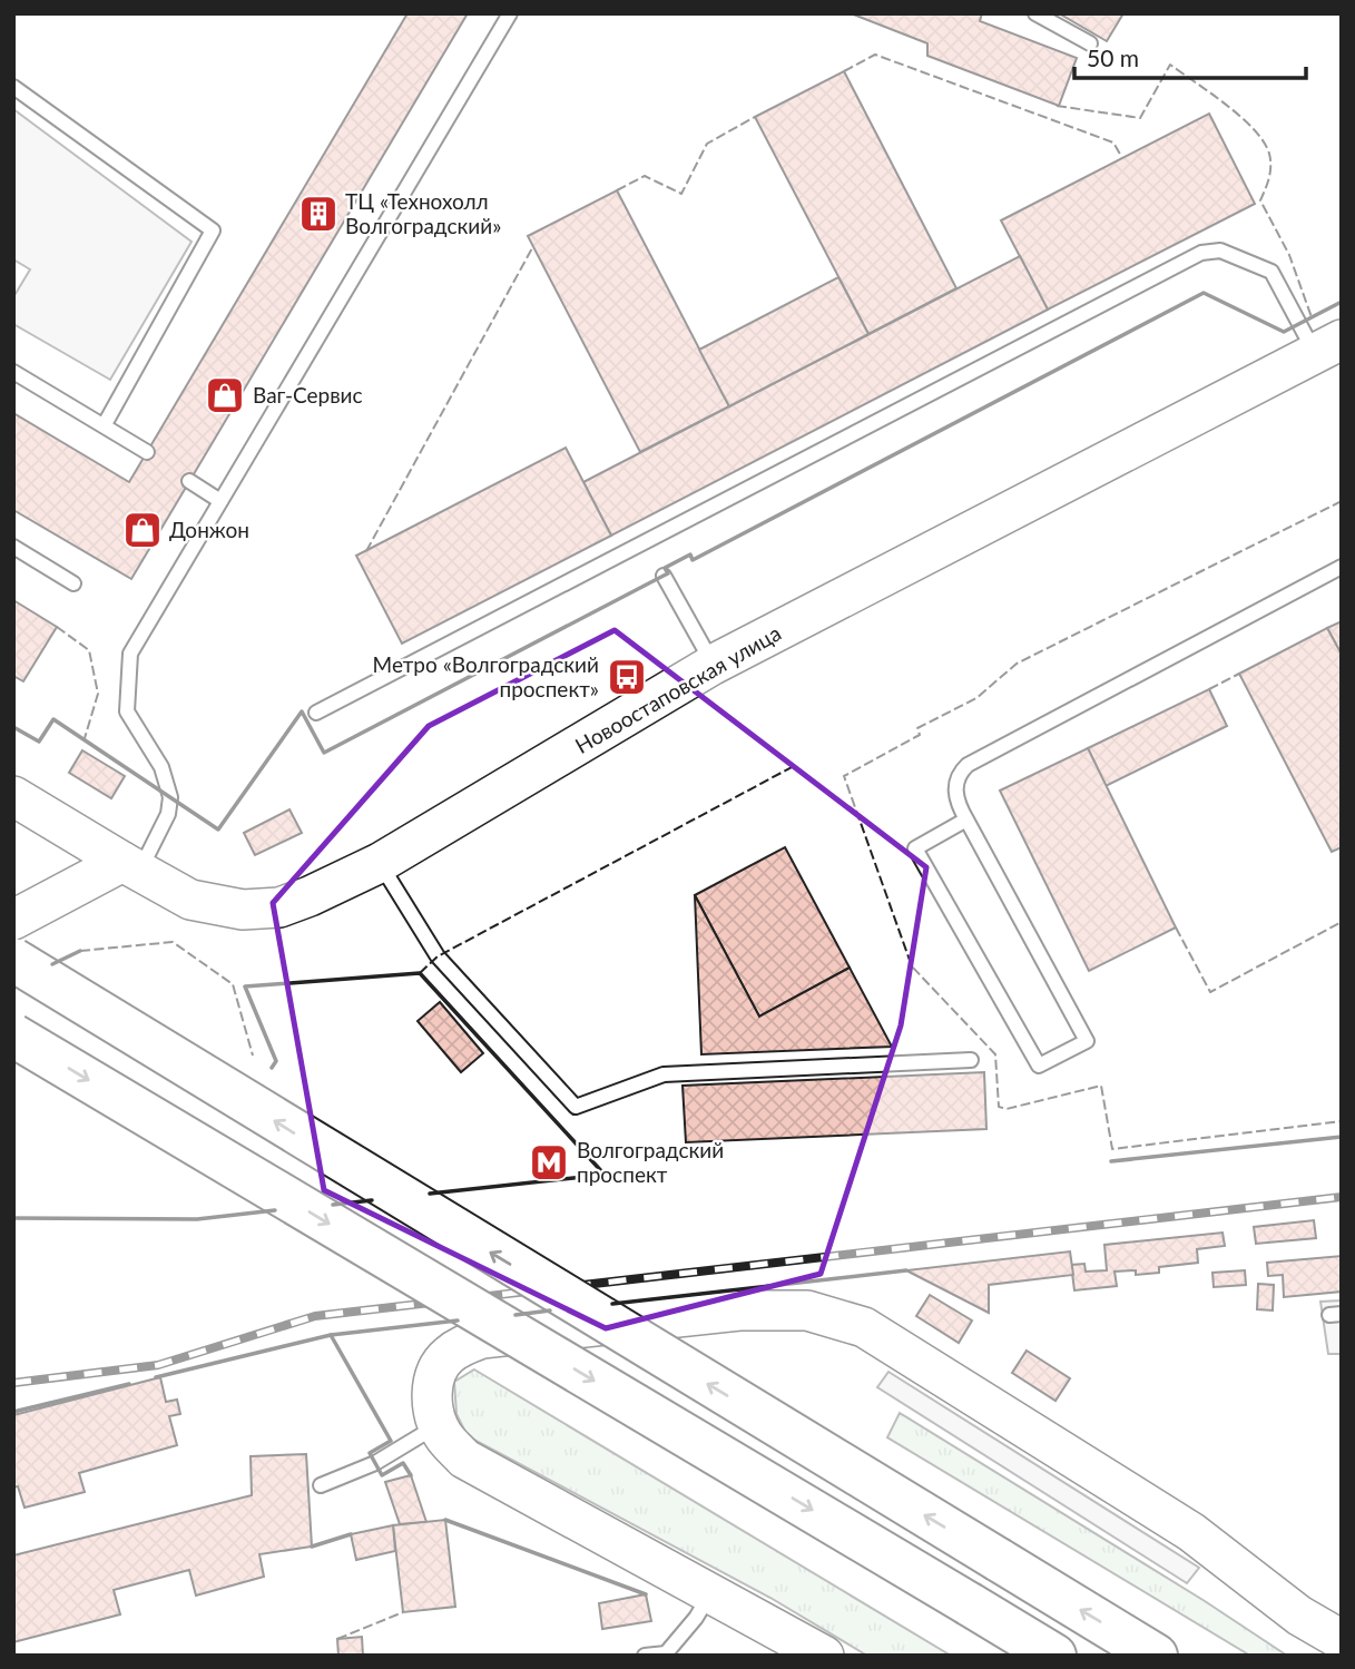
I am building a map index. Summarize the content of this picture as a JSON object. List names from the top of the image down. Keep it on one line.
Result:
{"streets":{"main road":["Новоостаповская улица"]},"places":{"building":["ТЦ «Технохолл Волгоградский»"],"shop":["Ваг-Сервис","Донжон"],"bus stop":["Метро «Волгоградский проспект»"],"metro station":["Волгоградский проспект"]},"scale_bar":"50 m"}
